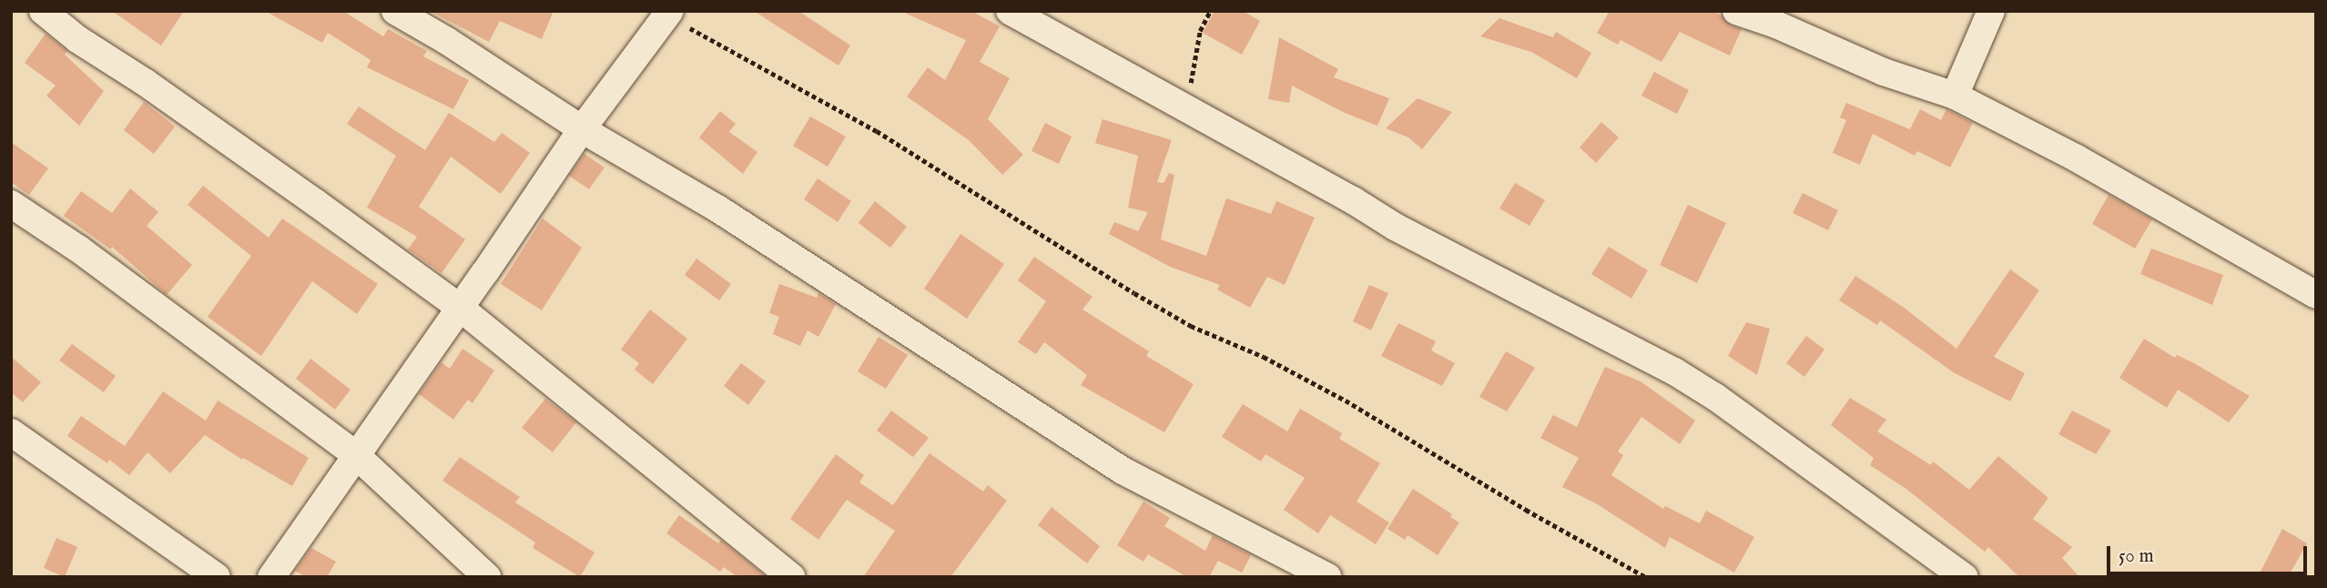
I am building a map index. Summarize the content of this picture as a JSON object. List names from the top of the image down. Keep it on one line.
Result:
{"scale_bar":"50 m"}
